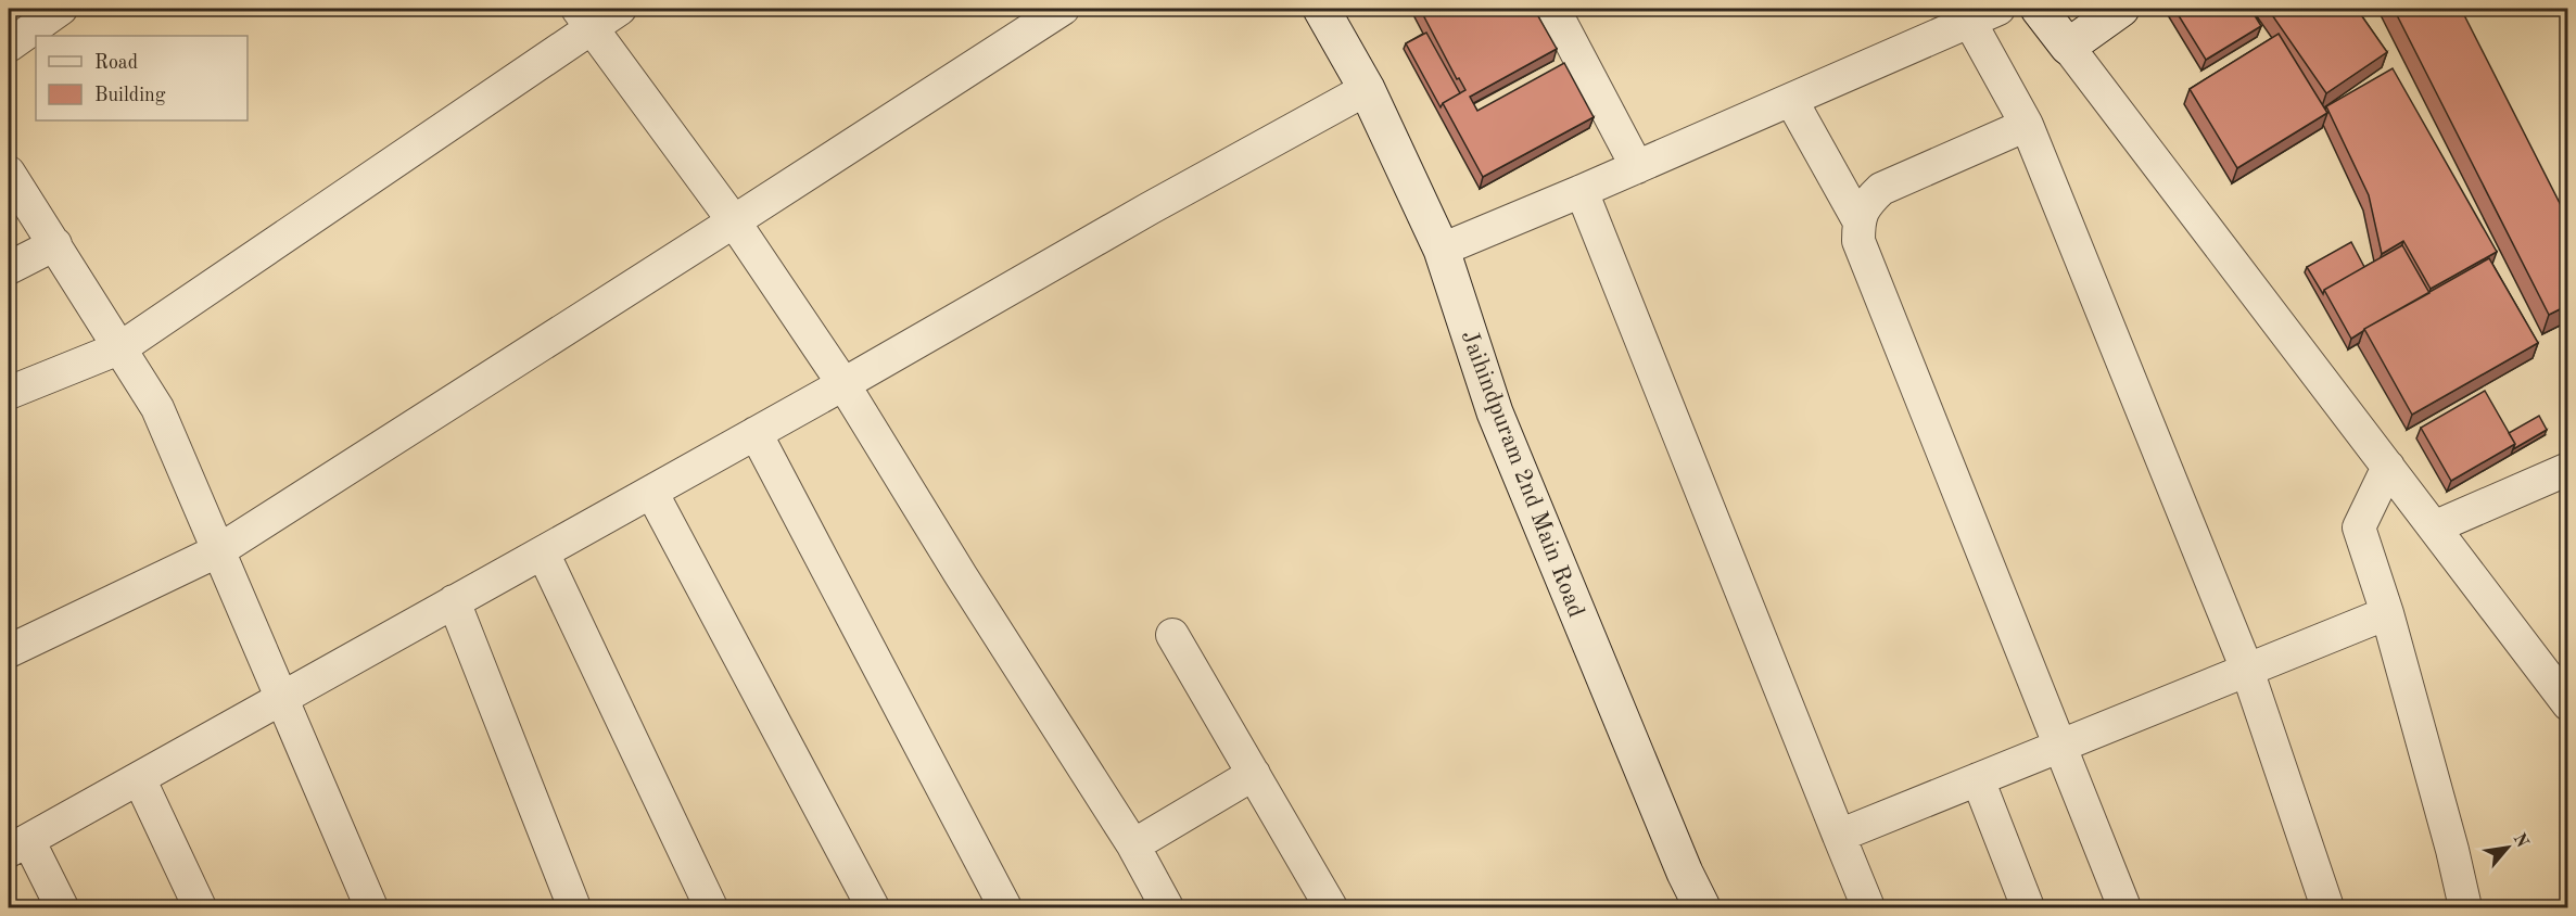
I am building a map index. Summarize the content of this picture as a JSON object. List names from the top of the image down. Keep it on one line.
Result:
{"streets":{"street":["Jaihindpuram 2nd Main Road"]},"legend":["Road","Building"],"north":"top right"}
